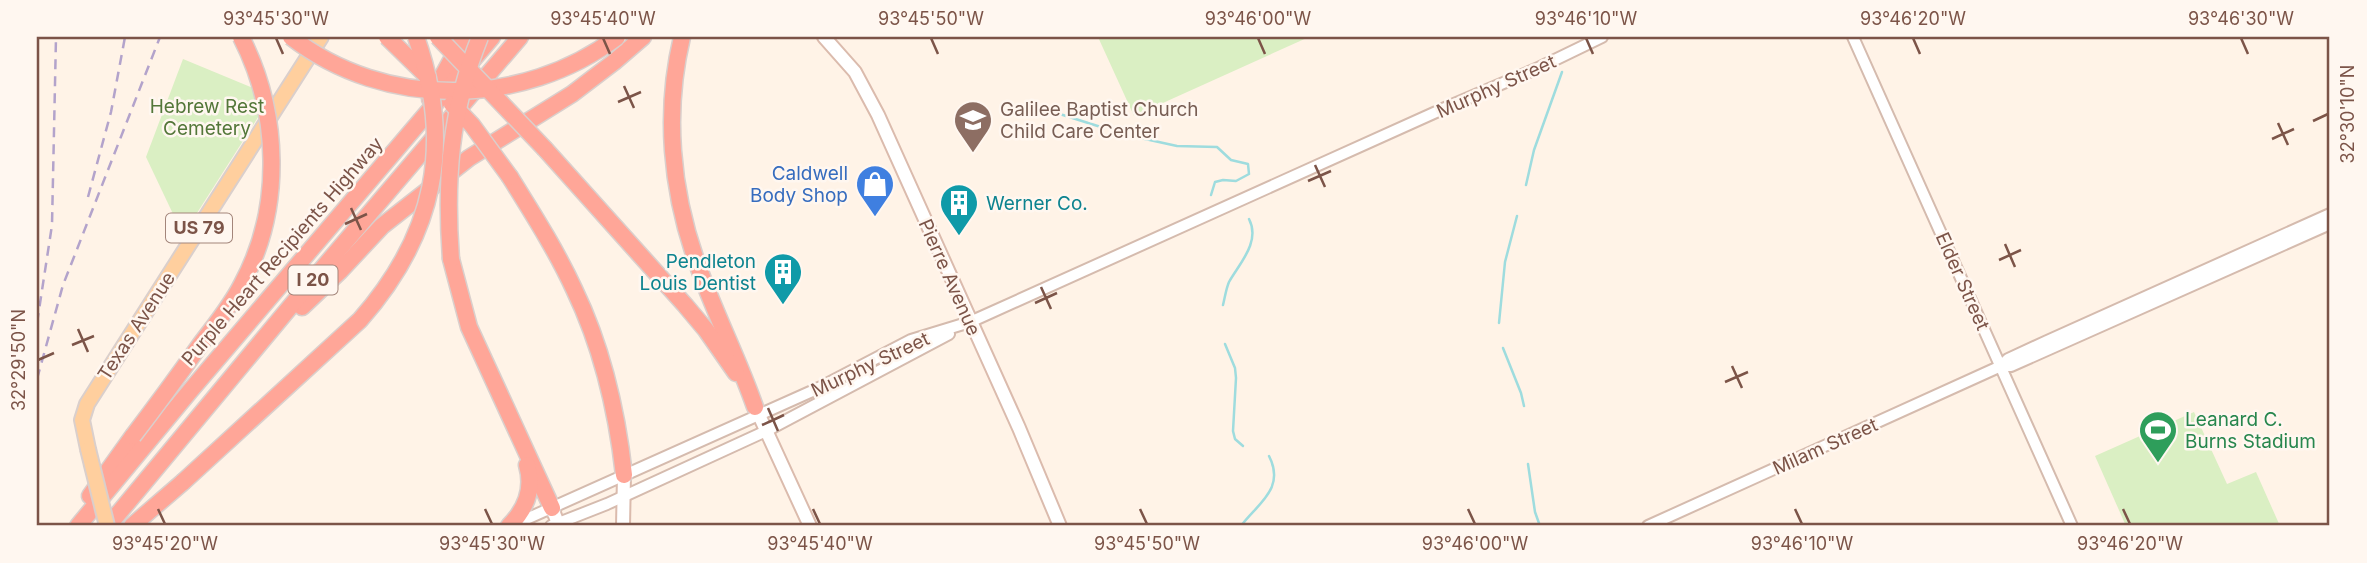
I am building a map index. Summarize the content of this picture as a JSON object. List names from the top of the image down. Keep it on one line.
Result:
{"streets":{"highway":["Purple Heart Recipients Highway","I 20"],"main road":["US 79","Pierre Avenue","Texas Avenue"],"street":["Murphy Street","Elder Street","Milam Street"]},"crossings":[["Murphy Street","Pierre Avenue"],["I 20","Texas Avenue"],["Elder Street","Milam Street"]],"parks":["Hebrew Rest Cemetery"],"places":{"school or university":["Galilee Baptist Church Child Care Center"],"shop":["Caldwell Body Shop"],"building":["Werner Co.","Pendleton Louis Dentist"],"sports":["Leanard C. Burns Stadium"]},"coordinates":["93°45'30\"W","93°45'40\"W","93°45'50\"W","93°46'00\"W","93°46'10\"W","93°46'20\"W","93°46'30\"W","32°30'10\"N","32°29'50\"N","93°45'20\"W"]}
